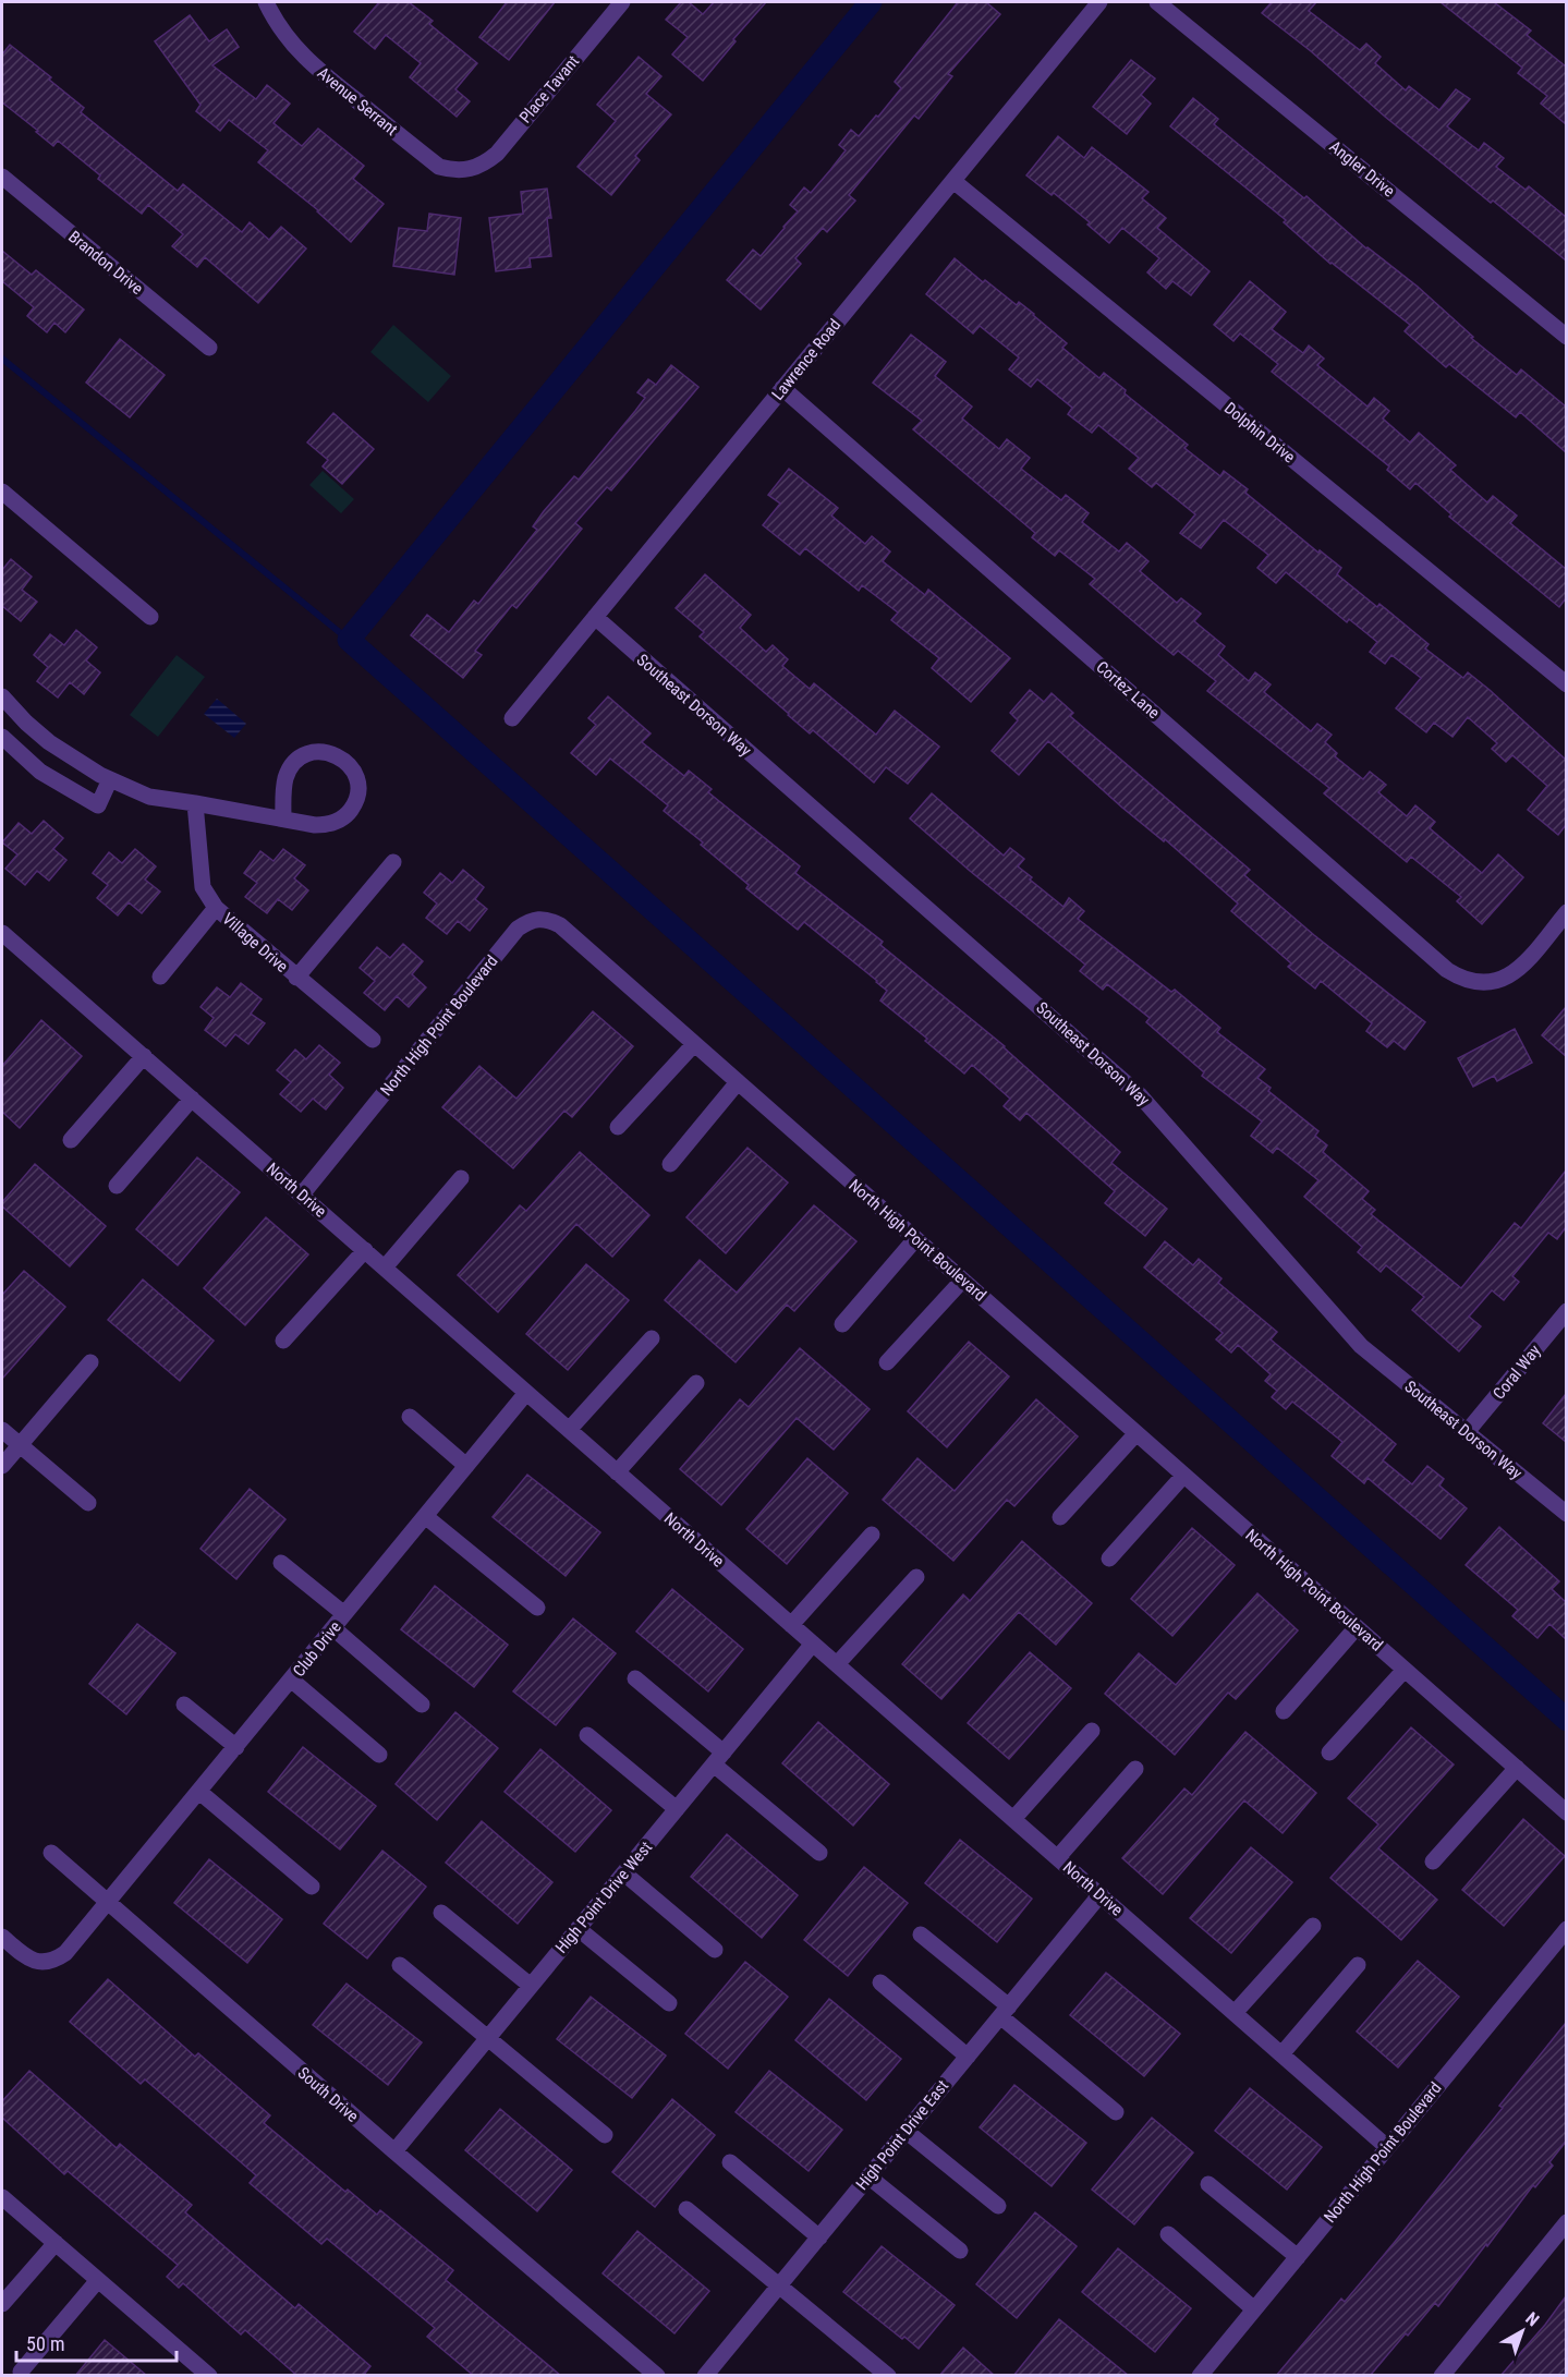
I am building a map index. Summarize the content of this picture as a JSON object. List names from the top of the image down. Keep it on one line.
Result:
{"streets":{"street":["Place Tavant","Avenue Serrant","Angler Drive","Brandon Drive","Lawrence Road","Dolphin Drive","Cortez Lane","Southeast Dorson Way","Village Drive","North High Point Boulevard","North Drive","Coral Way","Club Drive","High Point Drive West","South Drive","High Point Drive East"]},"crossings":[["Place Tavant","Avenue Serrant"],["Lawrence Road","Dolphin Drive"],["Lawrence Road","Cortez Lane"],["Lawrence Road","Southeast Dorson Way"],["Southeast Dorson Way","Coral Way"],["North High Point Boulevard","North Drive"],["North Drive","Club Drive"],["North Drive","High Point Drive West"],["North Drive","High Point Drive East"],["Club Drive","South Drive"],["High Point Drive West","South Drive"]],"scale_bar":"50 m","north":"top right"}
